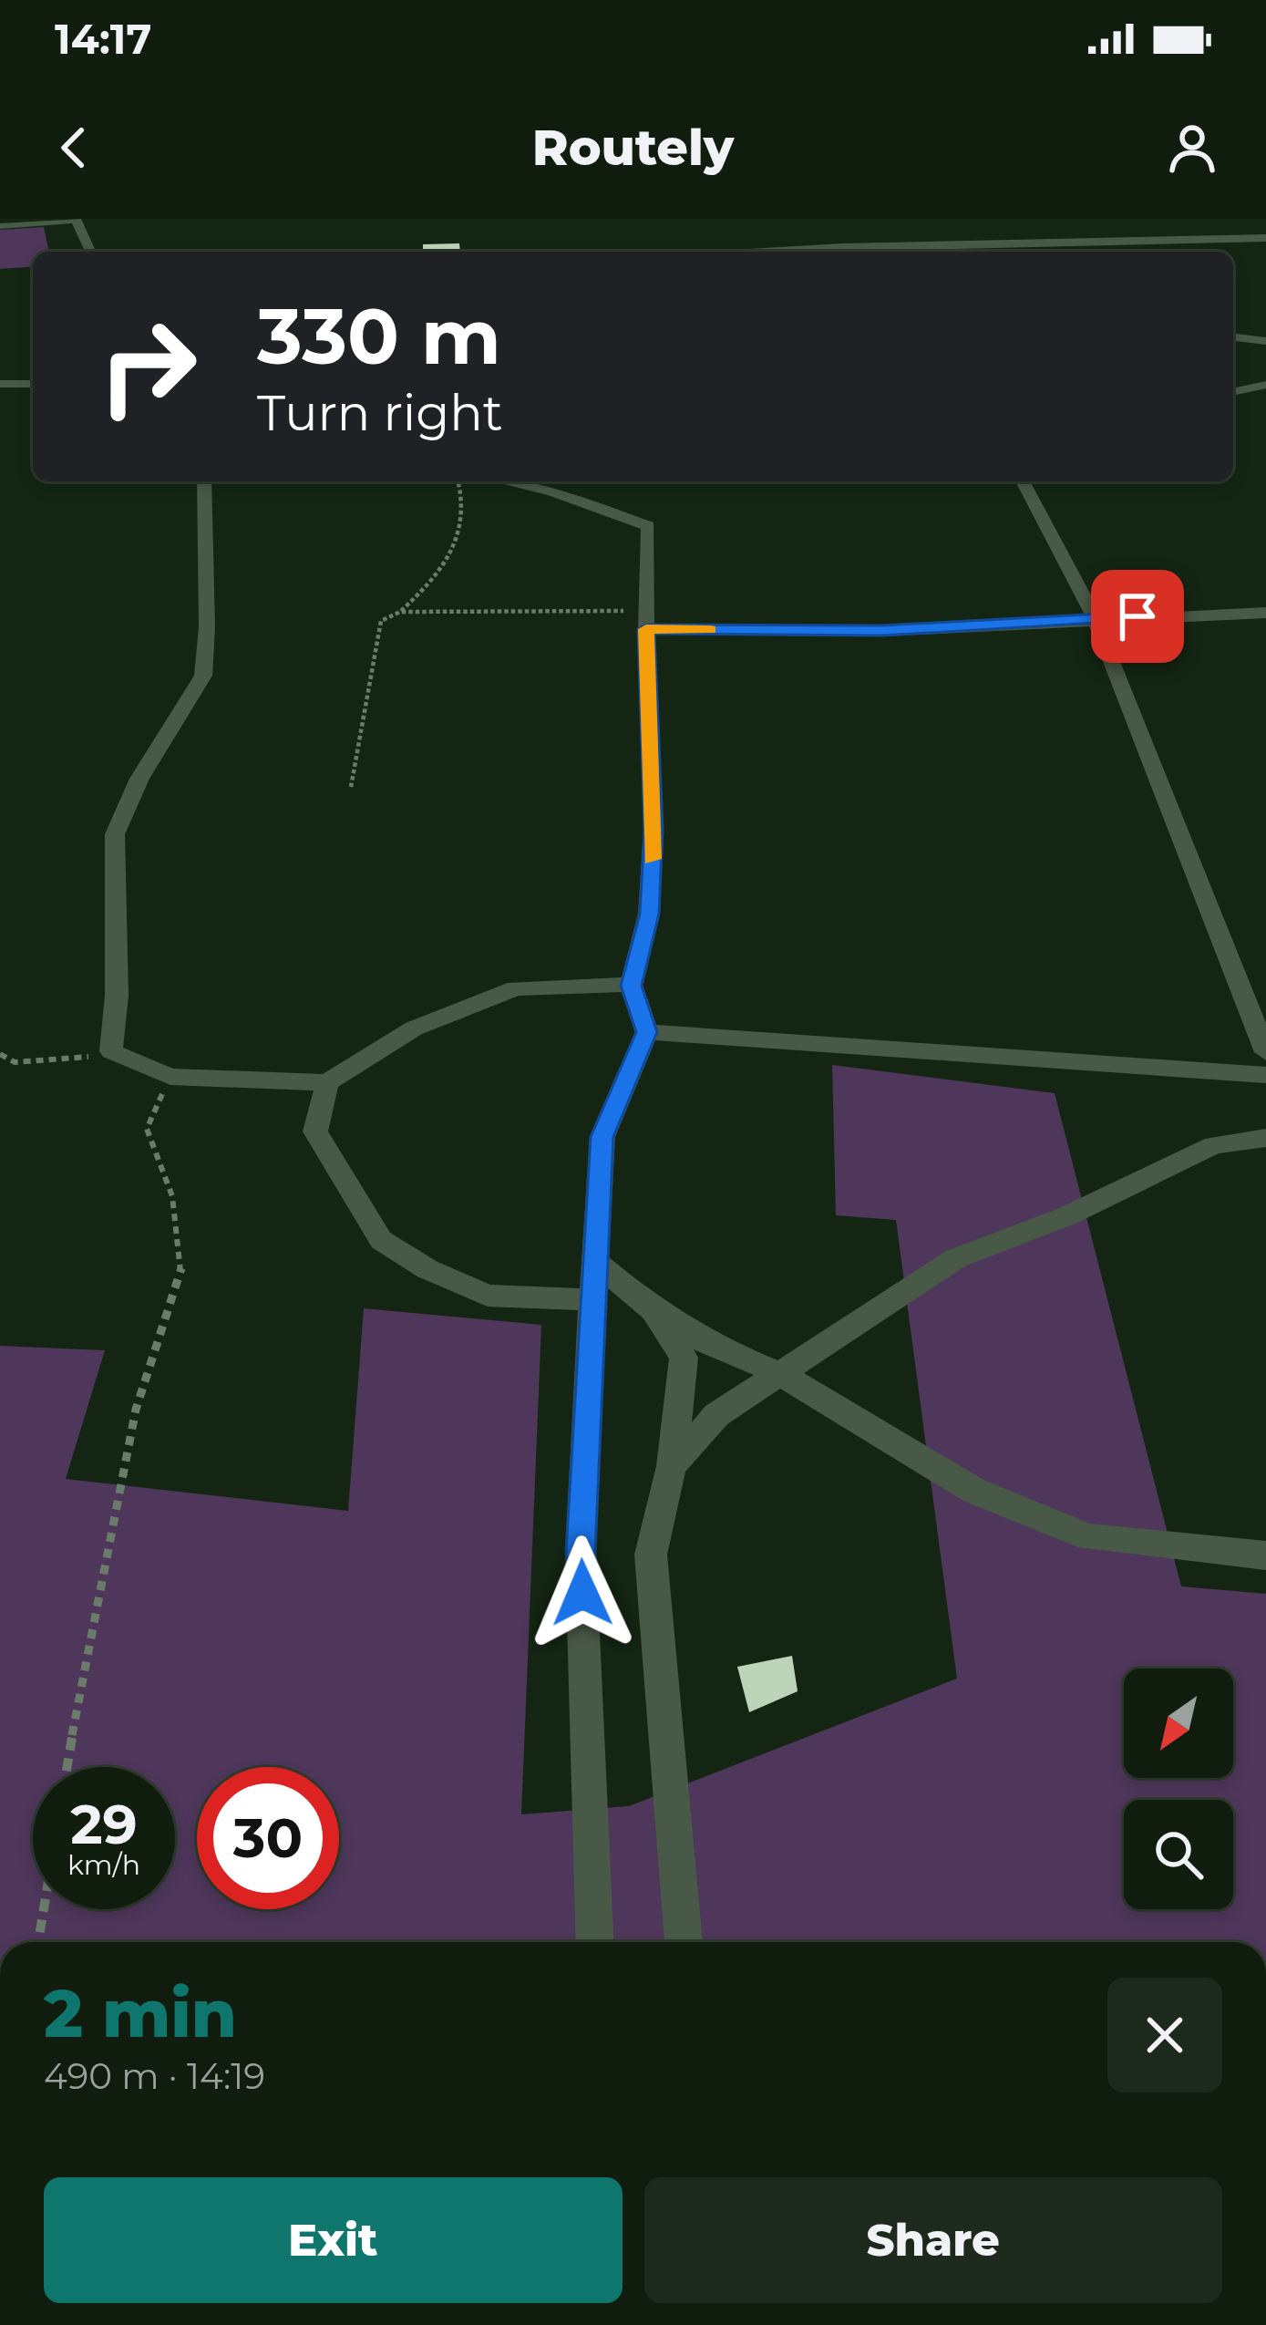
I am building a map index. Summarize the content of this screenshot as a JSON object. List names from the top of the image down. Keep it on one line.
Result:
{"north":"bottom left","page":{"status":"14:17","header":"Routely","turn":["330 m","Turn right"],"speed":"29 km/h","limit":"30","heading":["2 min","490 m · 14:19"],"buttons":["Exit","Share"]}}
